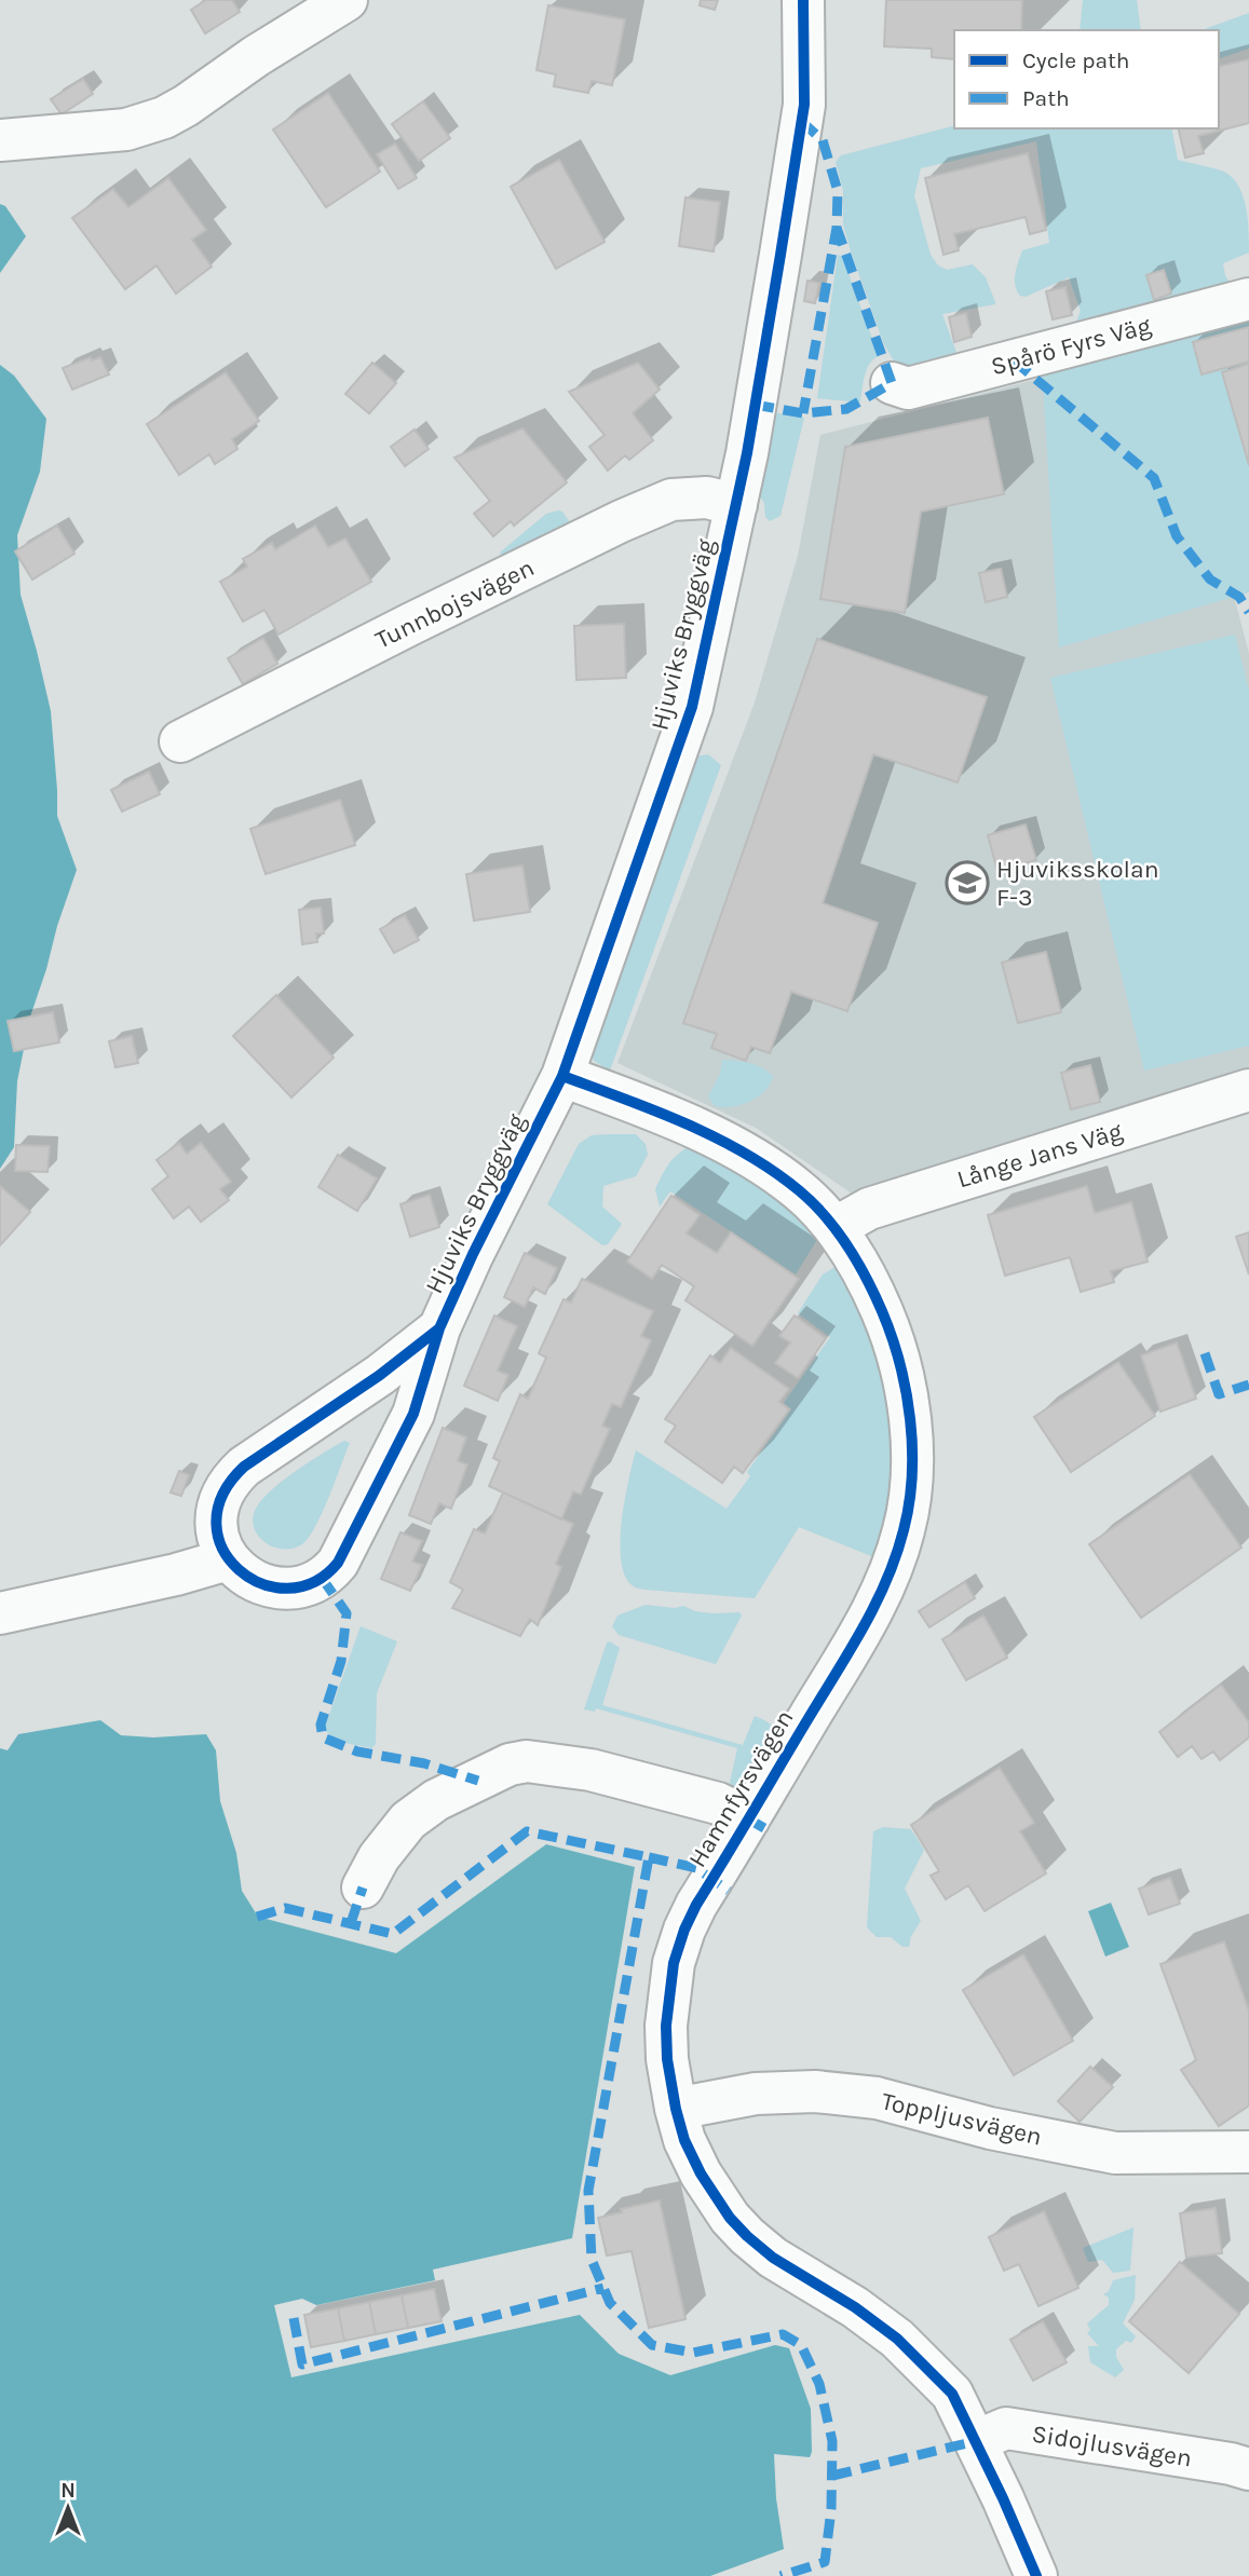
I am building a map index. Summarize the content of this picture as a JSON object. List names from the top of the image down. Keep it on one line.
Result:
{"streets":{"street":["Spårö Fyrs Väg","Tunnbojsvägen","Hjuviks Bryggväg","Långe Jans Väg","Hamnfyrsvägen","Toppljusvägen","Sidojlusvägen"]},"crossings":[["Tunnbojsvägen","Hjuviks Bryggväg"],["Hjuviks Bryggväg","Hamnfyrsvägen"],["Långe Jans Väg","Hamnfyrsvägen"],["Hamnfyrsvägen","Toppljusvägen"],["Hamnfyrsvägen","Sidojlusvägen"]],"places":{"school or university":["Hjuviksskolan F-3"]},"legend":["Cycle path","Path"],"north":"top"}
